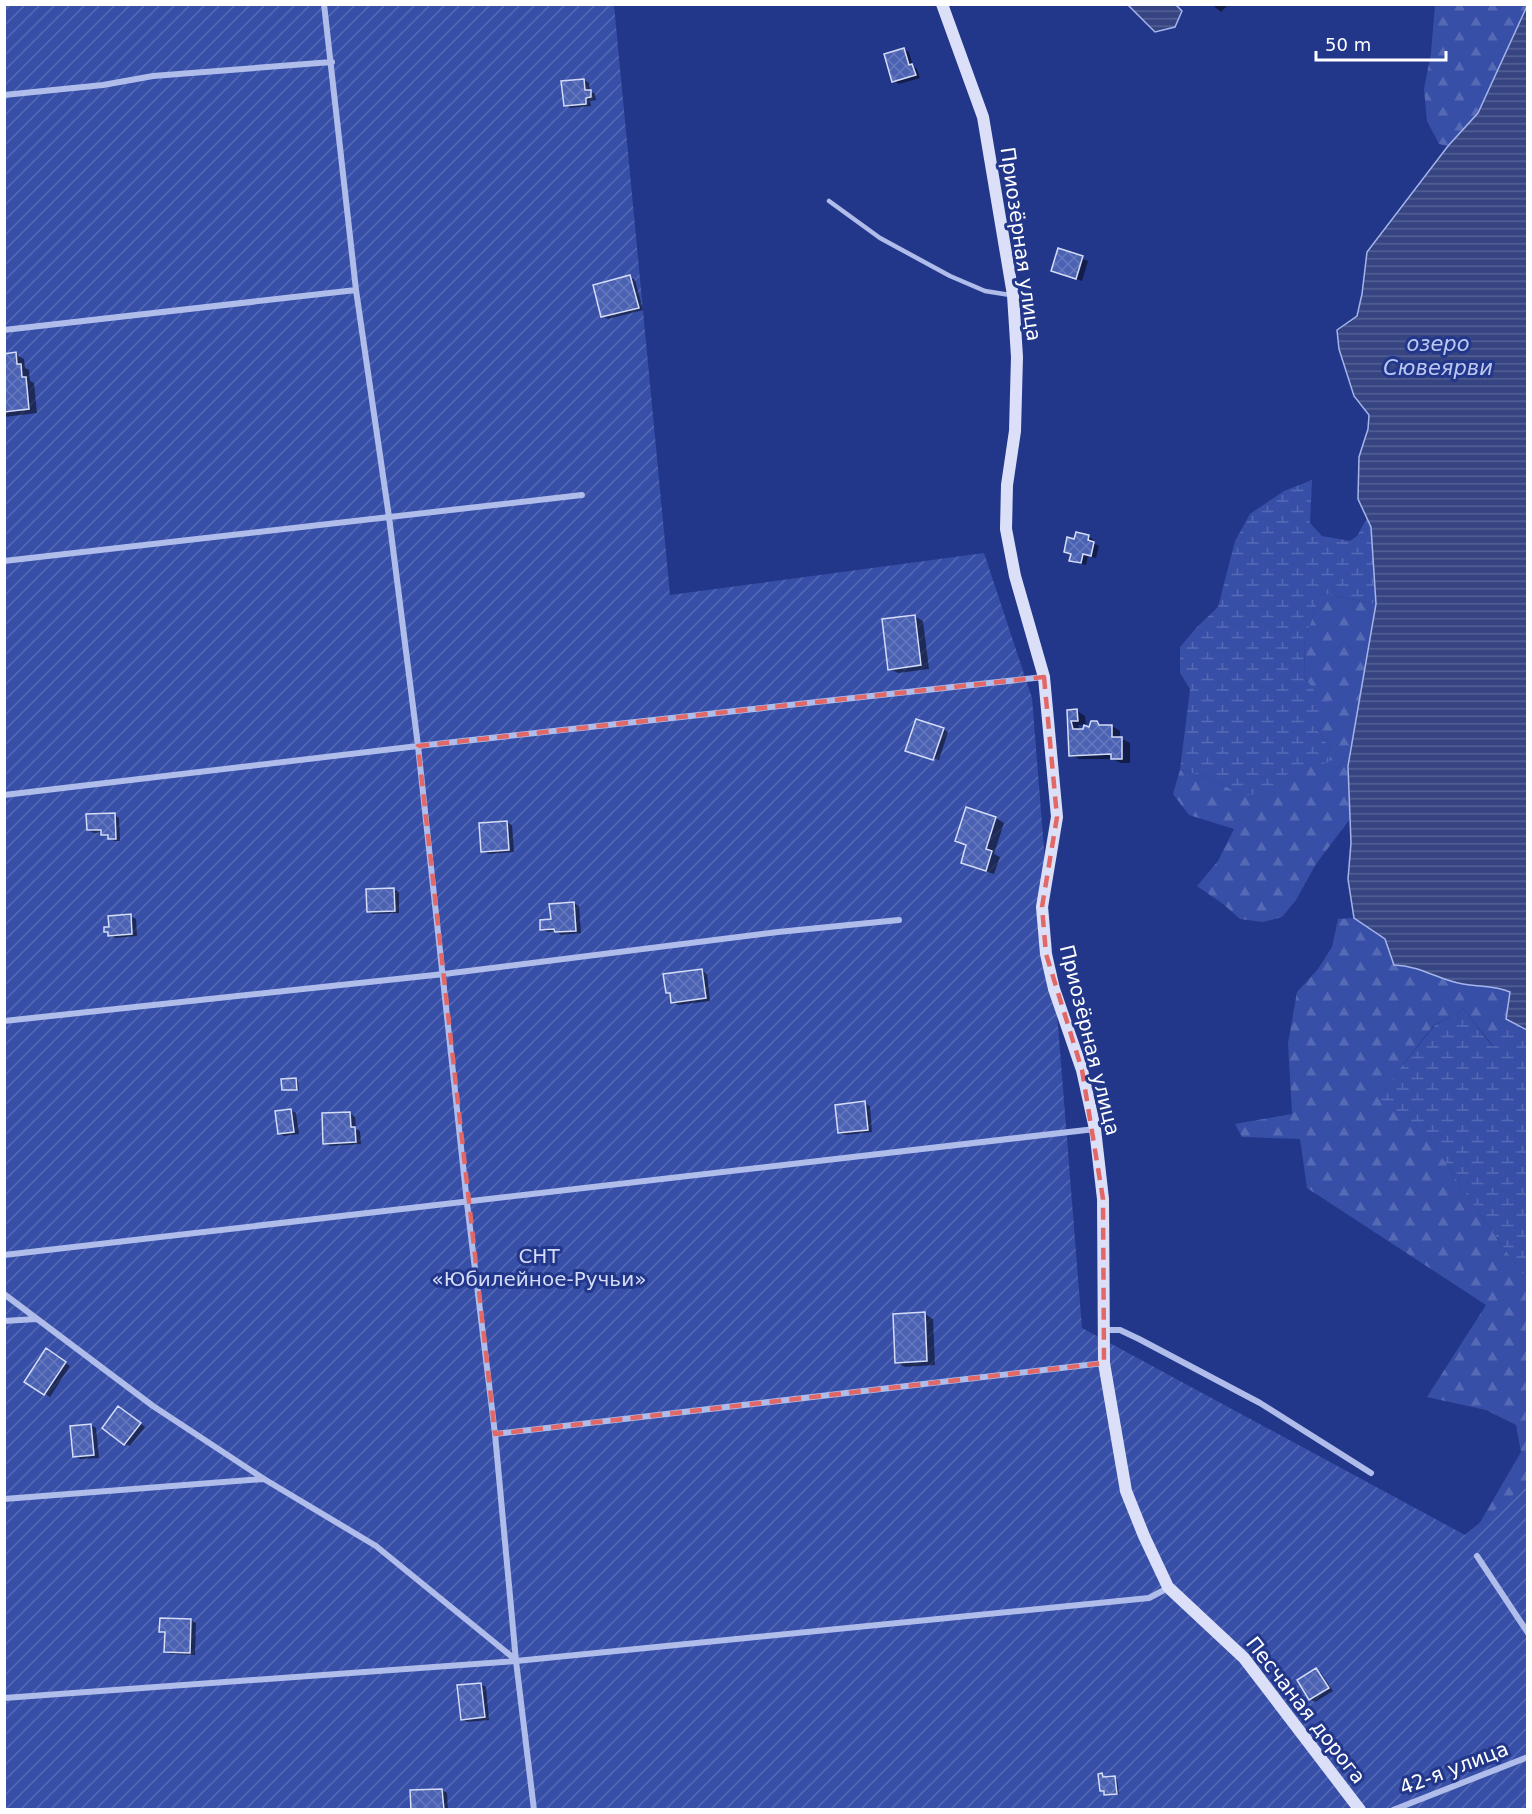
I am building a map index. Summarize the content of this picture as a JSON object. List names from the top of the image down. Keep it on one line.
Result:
{"streets":{"street":["Приозёрная улица","Песчаная дорога","42-я улица"]},"crossings":[["Приозёрная улица","Песчаная дорога"]],"water":["озеро Сювеярви"],"parks":["СНТ «Юбилейное-Ручьи»"],"scale_bar":"50 m"}
